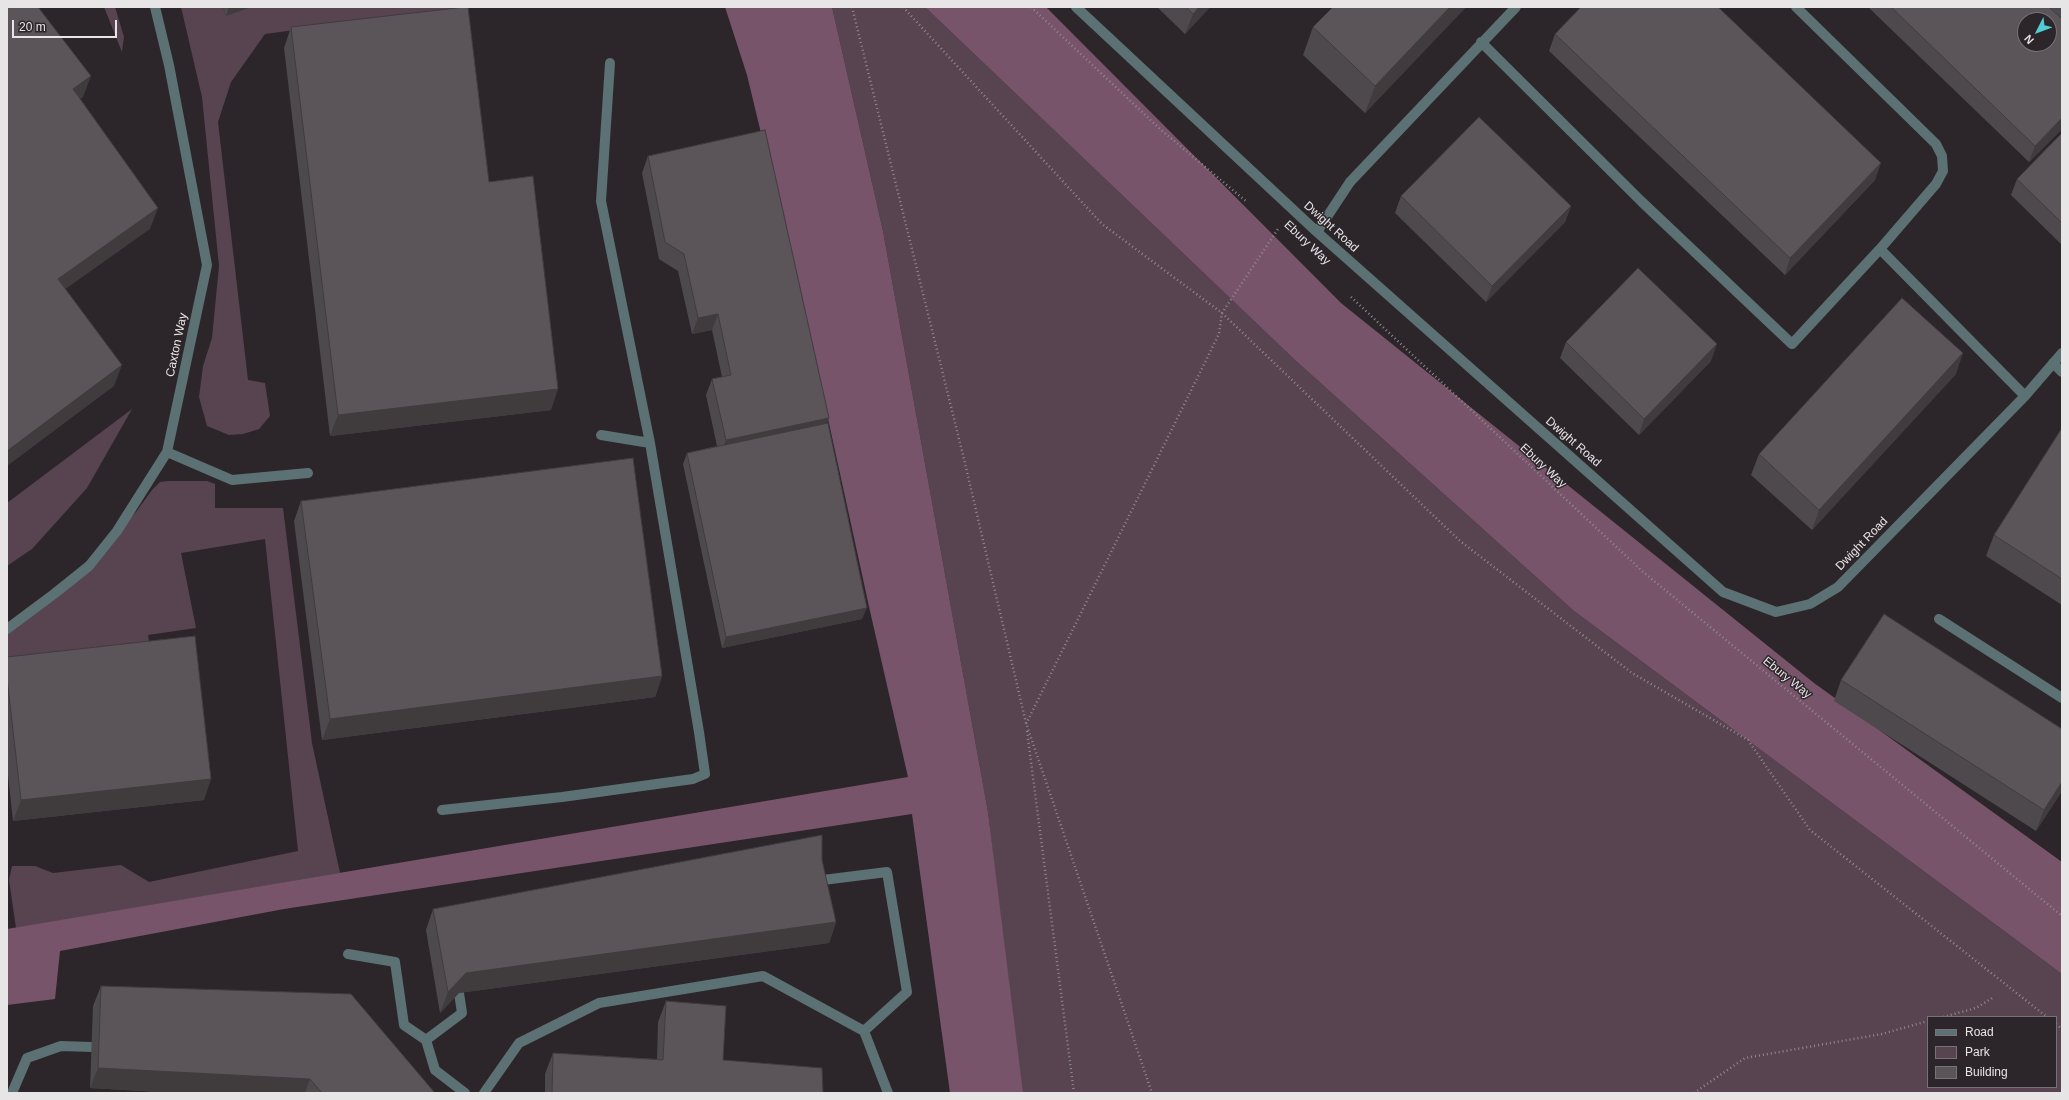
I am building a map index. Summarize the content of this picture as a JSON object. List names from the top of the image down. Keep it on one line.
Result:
{"streets":{"street":["Dwight Road","Caxton Way"],"path":["Ebury Way"]},"legend":["Road","Park","Building"],"scale_bar":"20 m","north":"bottom left"}
